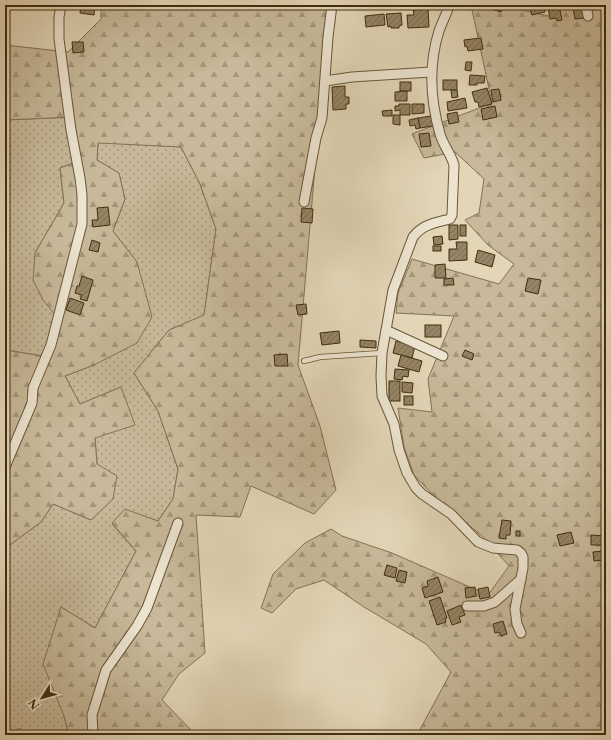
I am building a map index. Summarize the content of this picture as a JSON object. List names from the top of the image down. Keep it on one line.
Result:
{"north":"bottom left"}
